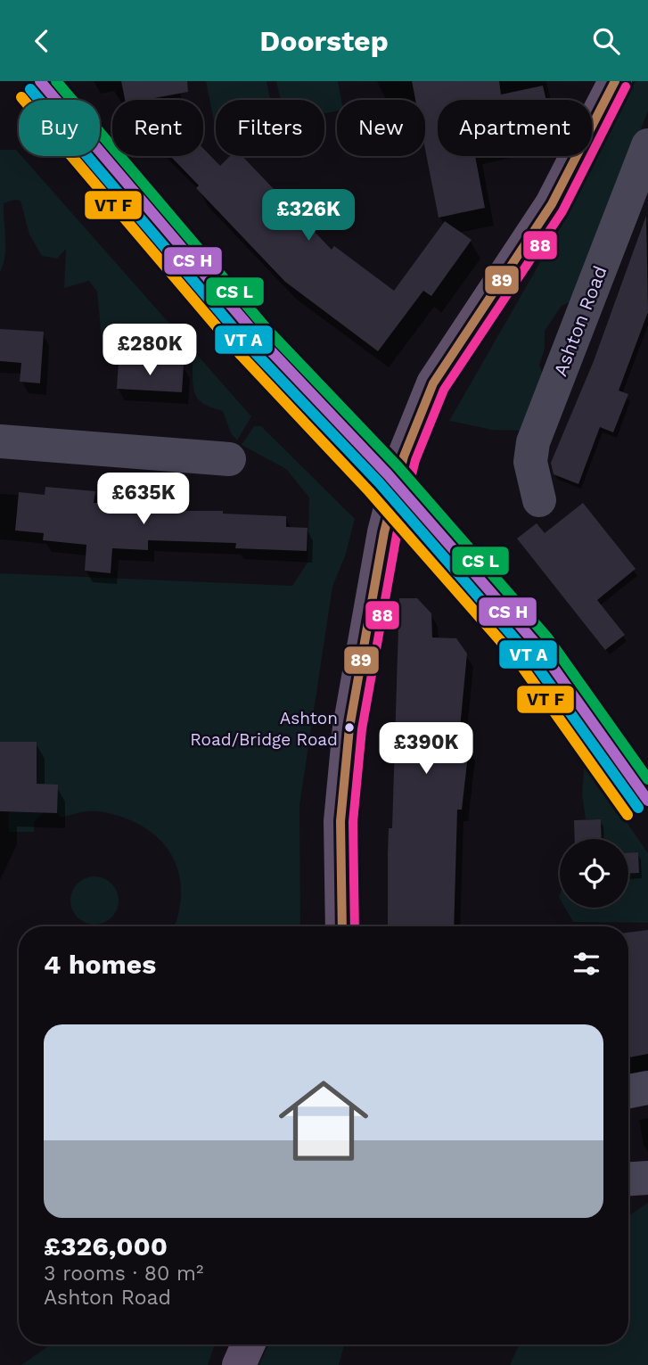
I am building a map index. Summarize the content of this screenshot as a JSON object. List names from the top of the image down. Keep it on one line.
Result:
{"streets":{"street":["Ashton Road"]},"places":["Ashton Road/Bridge Road"],"lines":["transit line 89","transit line 88"],"page":{"header":"Doorstep","chip":["Buy","Rent","Filters","New","Apartment"],"price":["£326K","£280K","£635K","£390K"],"heading":"4 homes","list":[{"name":"£326,000","note":"3 rooms · 80 m² · Ashton Road"}]}}
